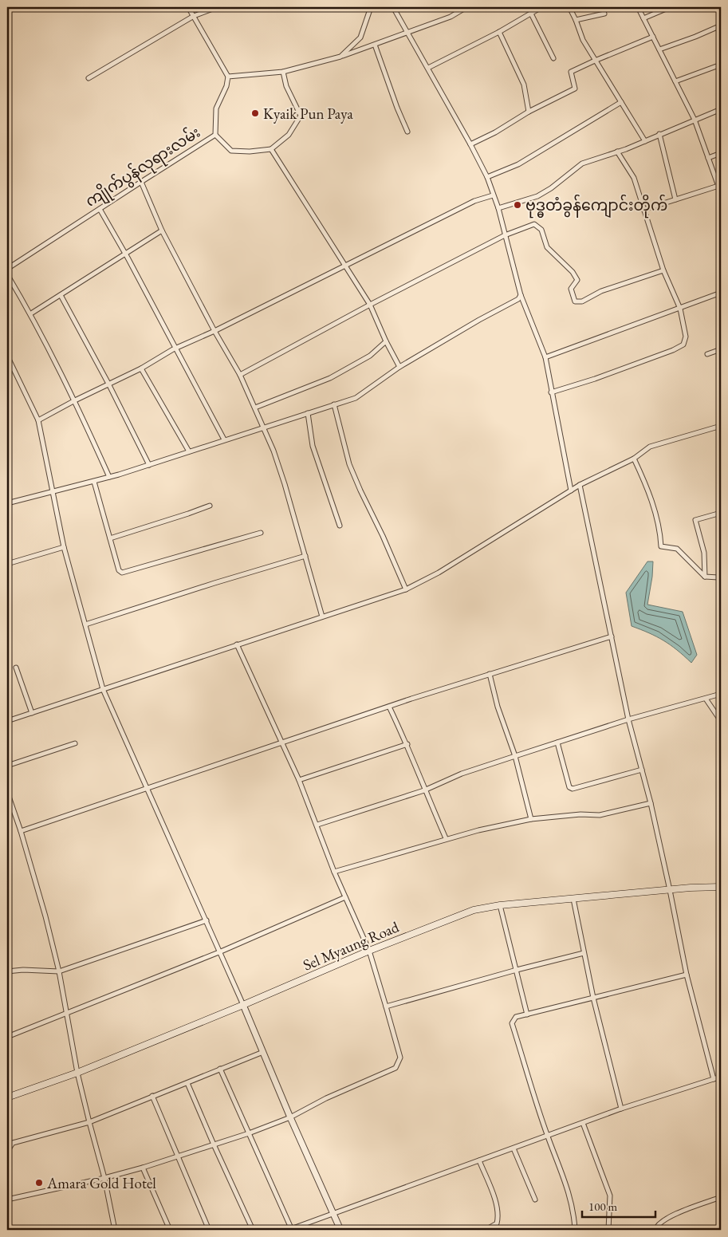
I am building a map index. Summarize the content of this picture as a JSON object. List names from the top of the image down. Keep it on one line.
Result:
{"streets":{"main road":["Sel Myaung Road"],"street":["ကျိုက်ပွန်လုရားလမ်း"]},"places":["Kyaik Pun Paya","ဗုဒ္ဓတံခွန်ကျောင်းတိုက်","Amara Gold Hotel"],"scale_bar":"100 m"}
